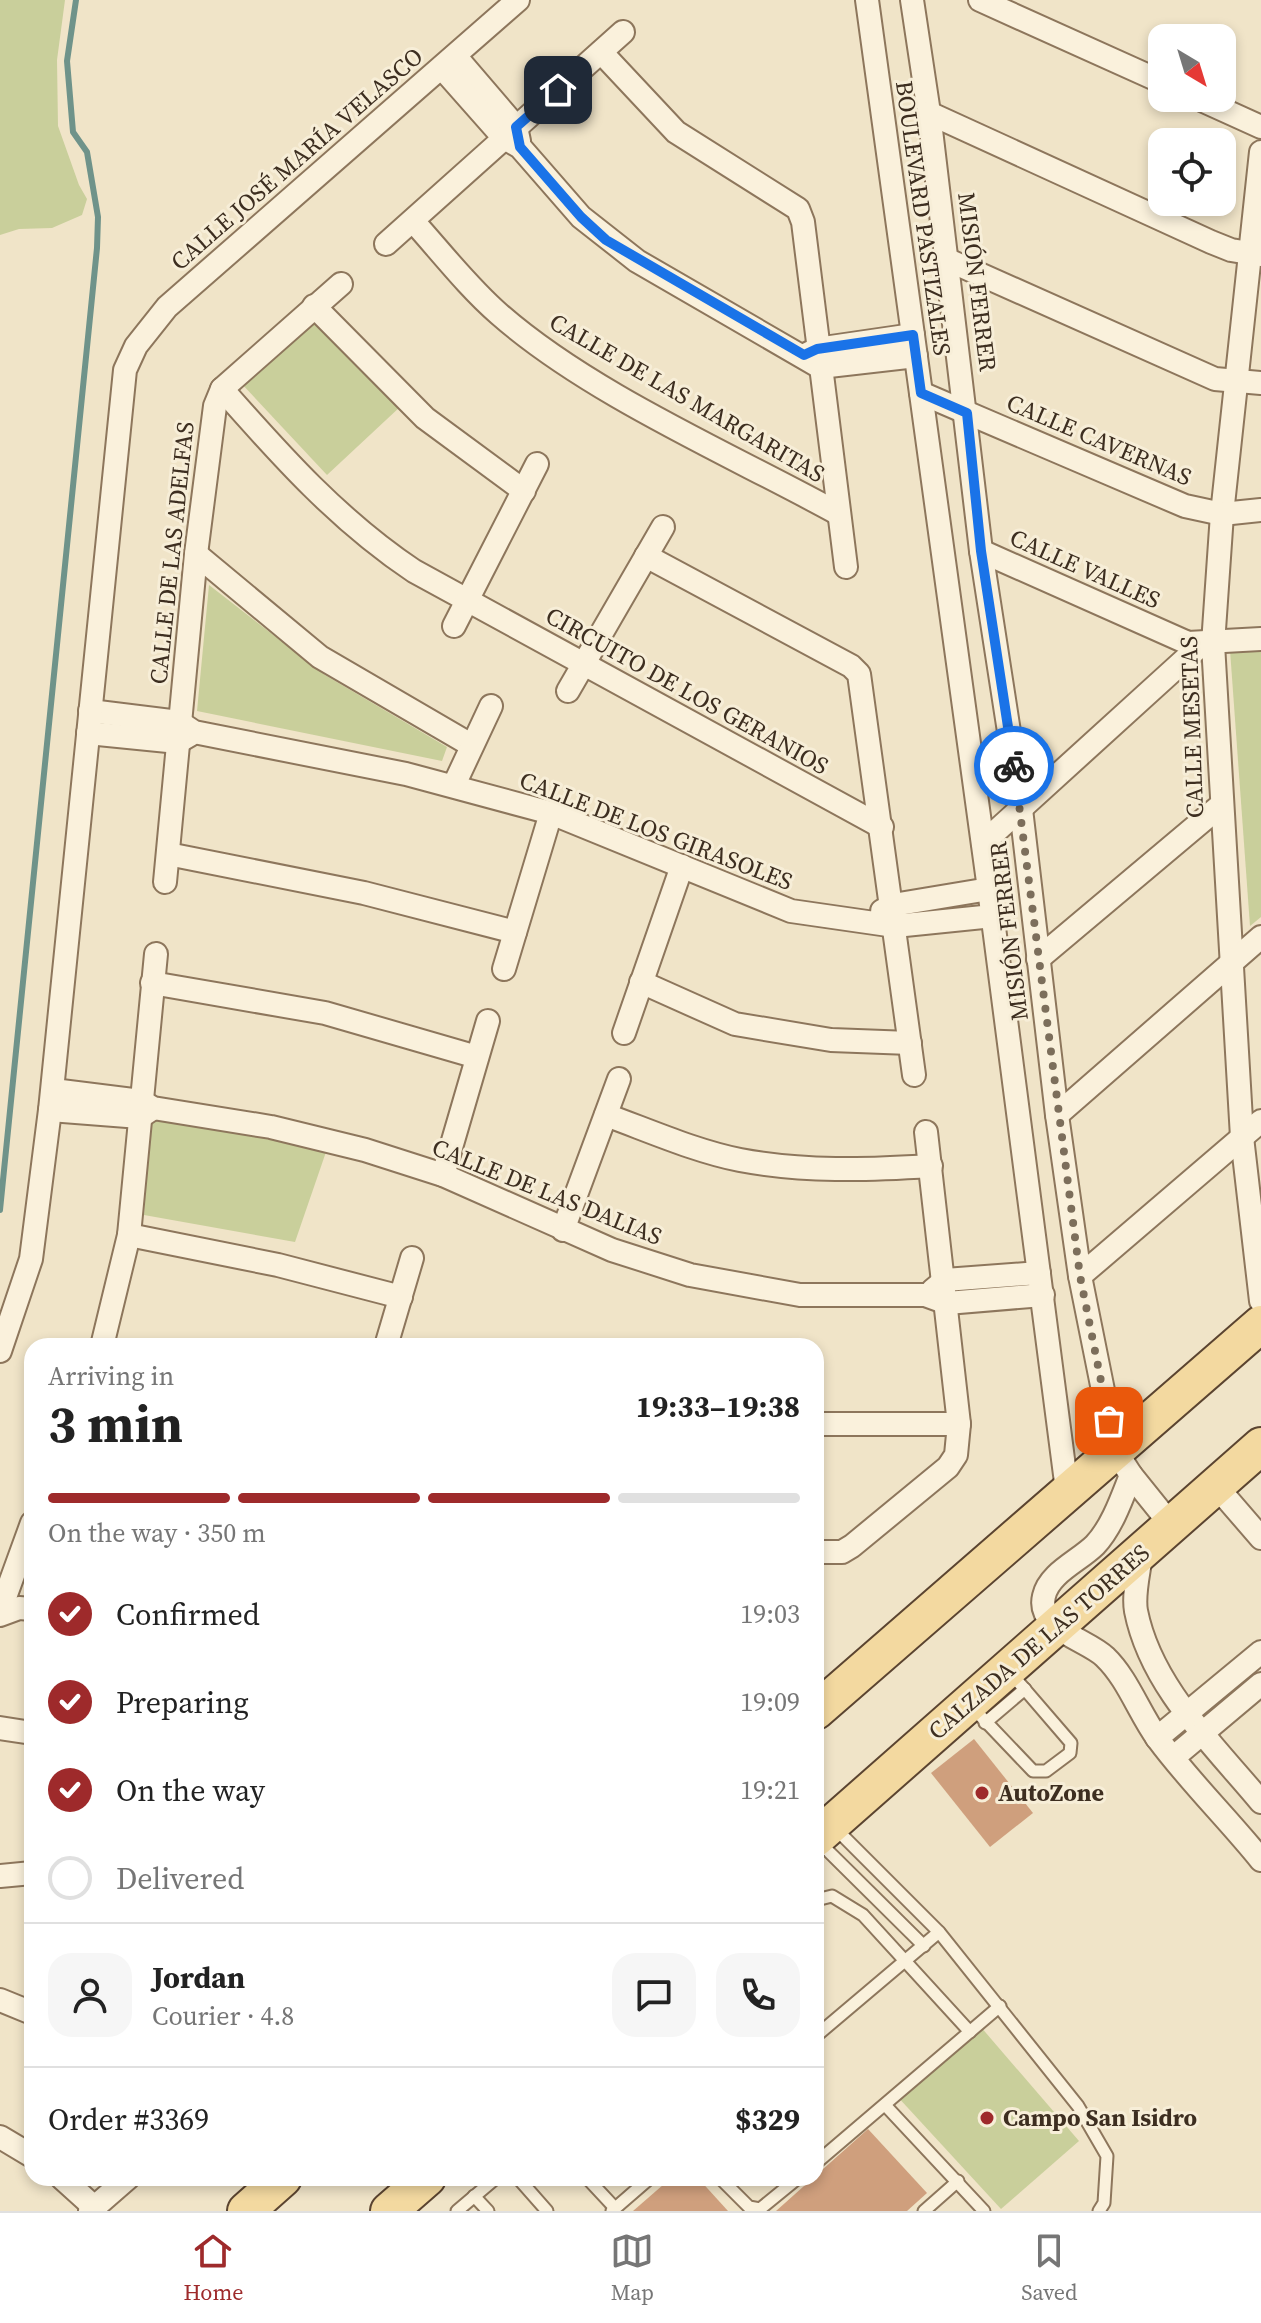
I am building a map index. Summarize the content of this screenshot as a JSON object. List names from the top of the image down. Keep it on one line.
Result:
{"streets":{"main road":["CALZADA DE LAS TORRES"],"street":["CALLE JOSÉ MARÍA VELASCO","BOULEVARD PASTIZALES","MISIÓN FERRER","CALLE DE LAS MARGARITAS","CALLE CAVERNAS","CALLE DE LAS ADELFAS","CALLE VALLES","CIRCUITO DE LOS GERANIOS","CALLE MESETAS","CALLE DE LOS GIRASOLES","CALLE DE LAS DALIAS"]},"crossings":[["CALLE JOSÉ MARÍA VELASCO","CALLE DE LOS GIRASOLES"],["BOULEVARD PASTIZALES","CALLE CAVERNAS"],["BOULEVARD PASTIZALES","CALLE DE LOS GIRASOLES"],["BOULEVARD PASTIZALES","CALLE DE LAS DALIAS"],["MISIÓN FERRER","CALLE CAVERNAS"],["MISIÓN FERRER","CALLE VALLES"],["CALLE CAVERNAS","CALLE MESETAS"],["CALLE DE LAS ADELFAS","CIRCUITO DE LOS GERANIOS"],["CALLE DE LAS ADELFAS","CALLE DE LOS GIRASOLES"],["CALLE VALLES","CALLE MESETAS"]],"places":["AutoZone","Campo San Isidro"],"north":"bottom right","page":{"heading":["3 min","Arriving in","19:33–19:38"],"panel":["Jordan","Courier · 4.8","Order #3369","$329"],"bar":"On the way · 350 m","list":[["Confirmed","19:03"],["Preparing","19:09"],["On the way","19:21"],"Delivered"],"tabs":["Home","Map","Saved"]}}
